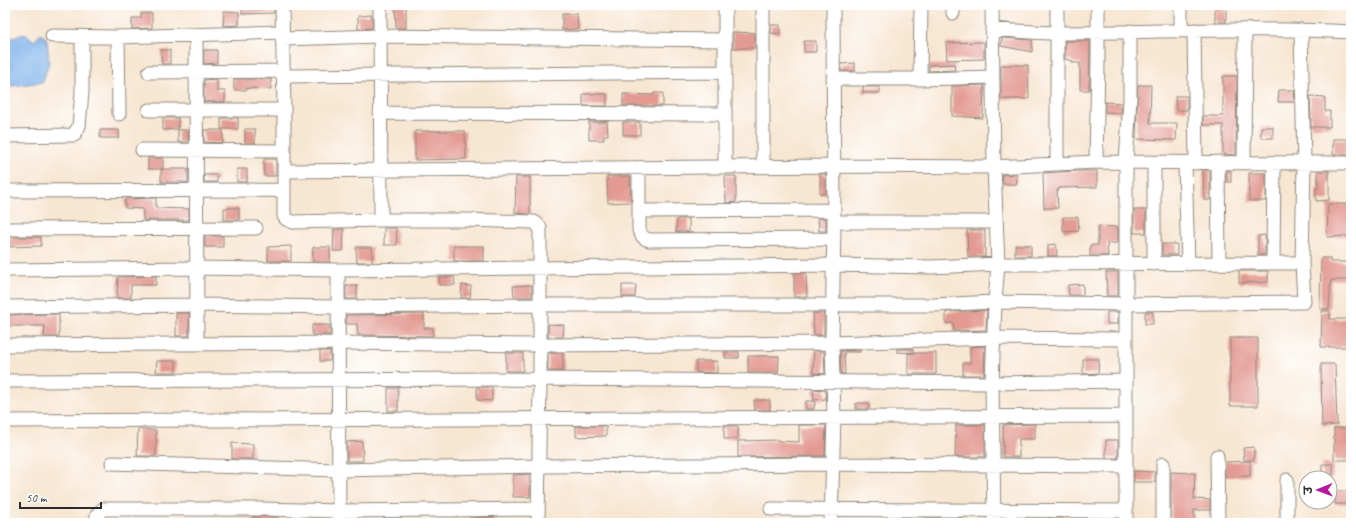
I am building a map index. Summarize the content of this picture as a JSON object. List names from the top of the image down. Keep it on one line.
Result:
{"scale_bar":"50 m","north":"left"}
